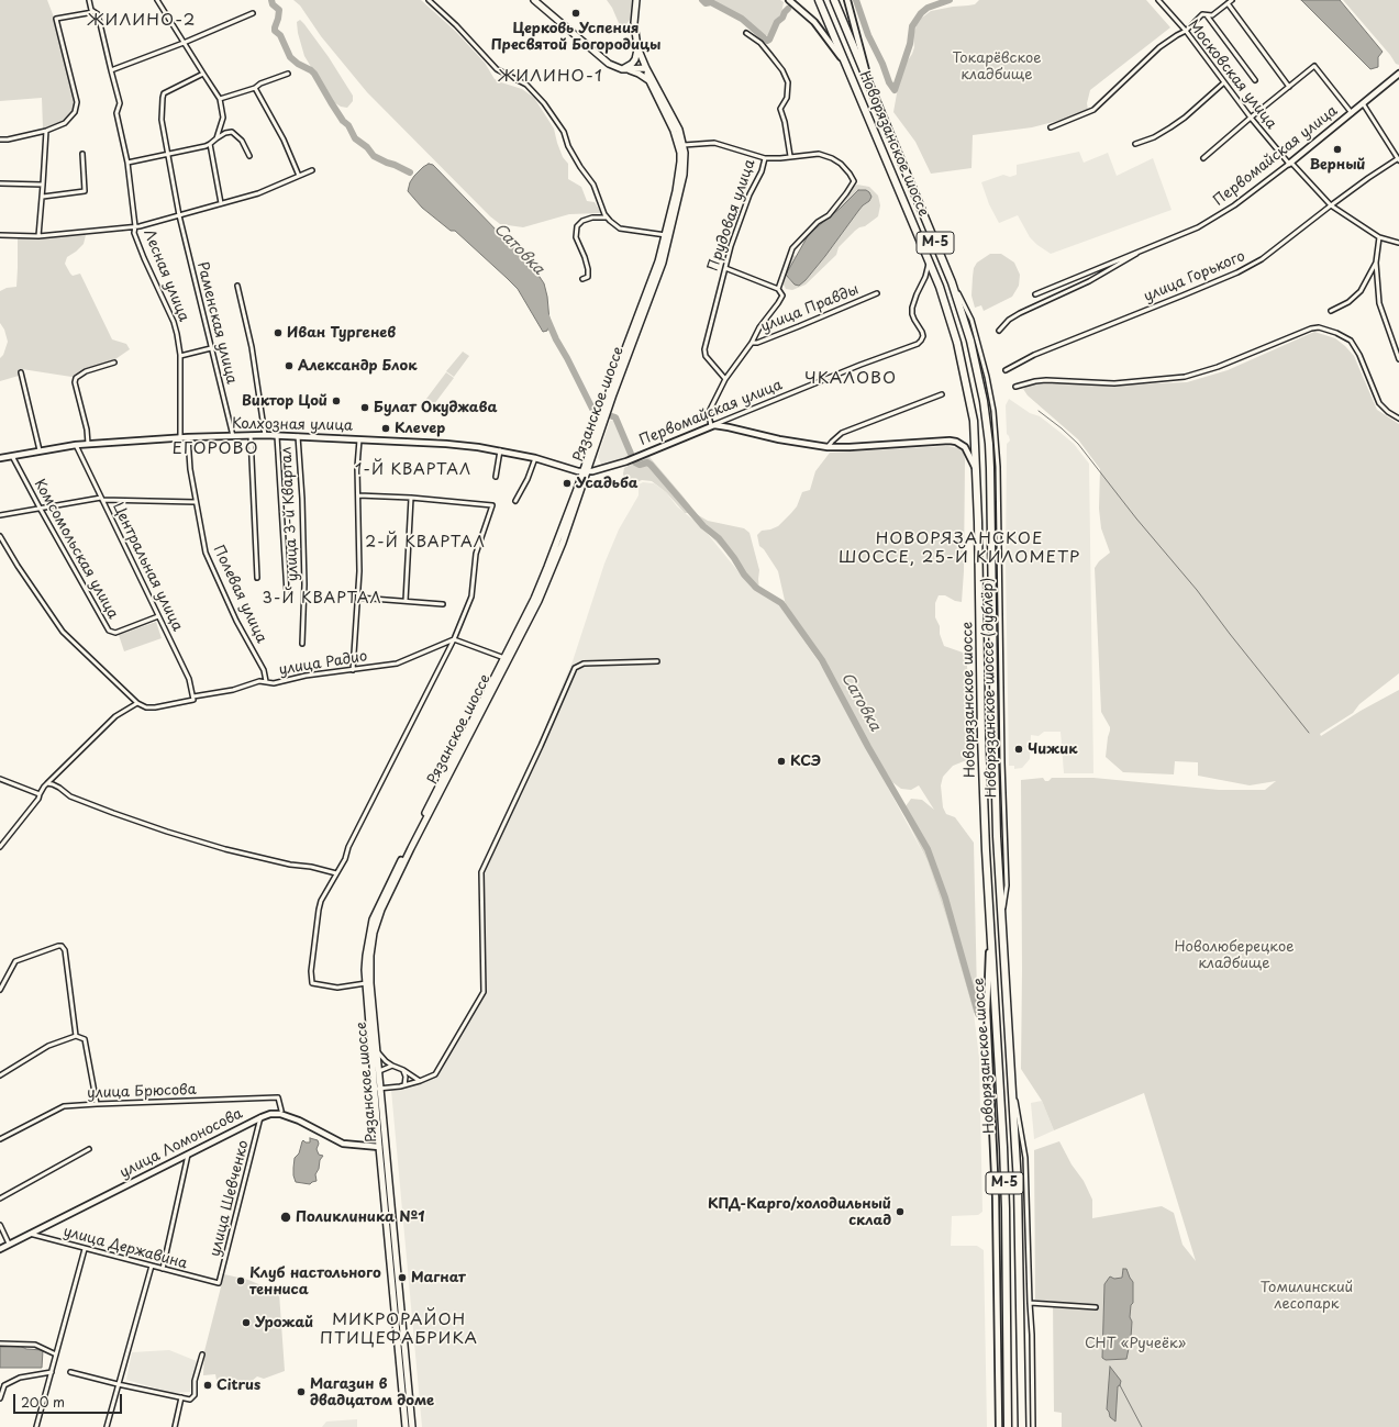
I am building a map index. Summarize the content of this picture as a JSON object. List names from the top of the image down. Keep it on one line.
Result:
{"streets":{"highway":["Новорязанское шоссе","М-5"],"main road":["Первомайская улица","Рязанское шоссе","Колхозная улица","улица Ломоносова"],"street":["Московская улица","Прудовая улица","Лесная улица","улица Горького","улица Правды","Раменская улица","улица 3-й Квартал","Комсомольская улица","Центральная улица","Полевая улица","улица Радио","улица Брюсова","улица Шевченко","улица Державина"]},"crossings":[["Московская улица","Первомайская улица"],["Московская улица","улица Горького"],["Новорязанское шоссе","Первомайская улица"],["Первомайская улица","Рязанское шоссе"],["Первомайская улица","Колхозная улица"],["Прудовая улица","Рязанское шоссе"],["Лесная улица","Колхозная улица"],["Раменская улица","Колхозная улица"],["Рязанское шоссе","Колхозная улица"],["Рязанское шоссе","улица Ломоносова"],["Колхозная улица","улица 3-й Квартал"],["Колхозная улица","Комсомольская улица"],["Колхозная улица","Центральная улица"],["Колхозная улица","Полевая улица"],["Комсомольская улица","Центральная улица"],["Центральная улица","улица Радио"],["Полевая улица","улица Радио"],["улица Брюсова","улица Ломоносова"],["улица Ломоносова","улица Шевченко"],["улица Ломоносова","улица Державина"],["улица Шевченко","улица Державина"]],"districts":["ЖИЛИНО-2","ЖИЛИНО-1","ЧКАЛОВО","ЕГОРОВО","1-Й КВАРТАЛ","НОВОРЯЗАНСКОЕ ШОССЕ, 25-Й КИЛОМЕТР","2-Й КВАРТАЛ","3-Й КВАРТАЛ","МИКРОРАЙОН ПТИЦЕФАБРИКА"],"water":["Сатовка"],"parks":["Токарёвское кладбище","Новолюберецкое кладбище","Томилинский лесопарк","СНТ «Ручеёк»"],"places":["Церковь Успения Пресвятой Богородицы","Верный","Иван Тургенев","Александр Блок","Виктор Цой","Булат Окуджава","Клеvер","Усадьба","Чижик","КСЭ","КПД-Карго/холодильный склад","Поликлиника №1","Магнат","Клуб настольного тенниса","Урожай","Citrus","Магазин в двадцатом доме"],"scale_bar":"200 m"}
